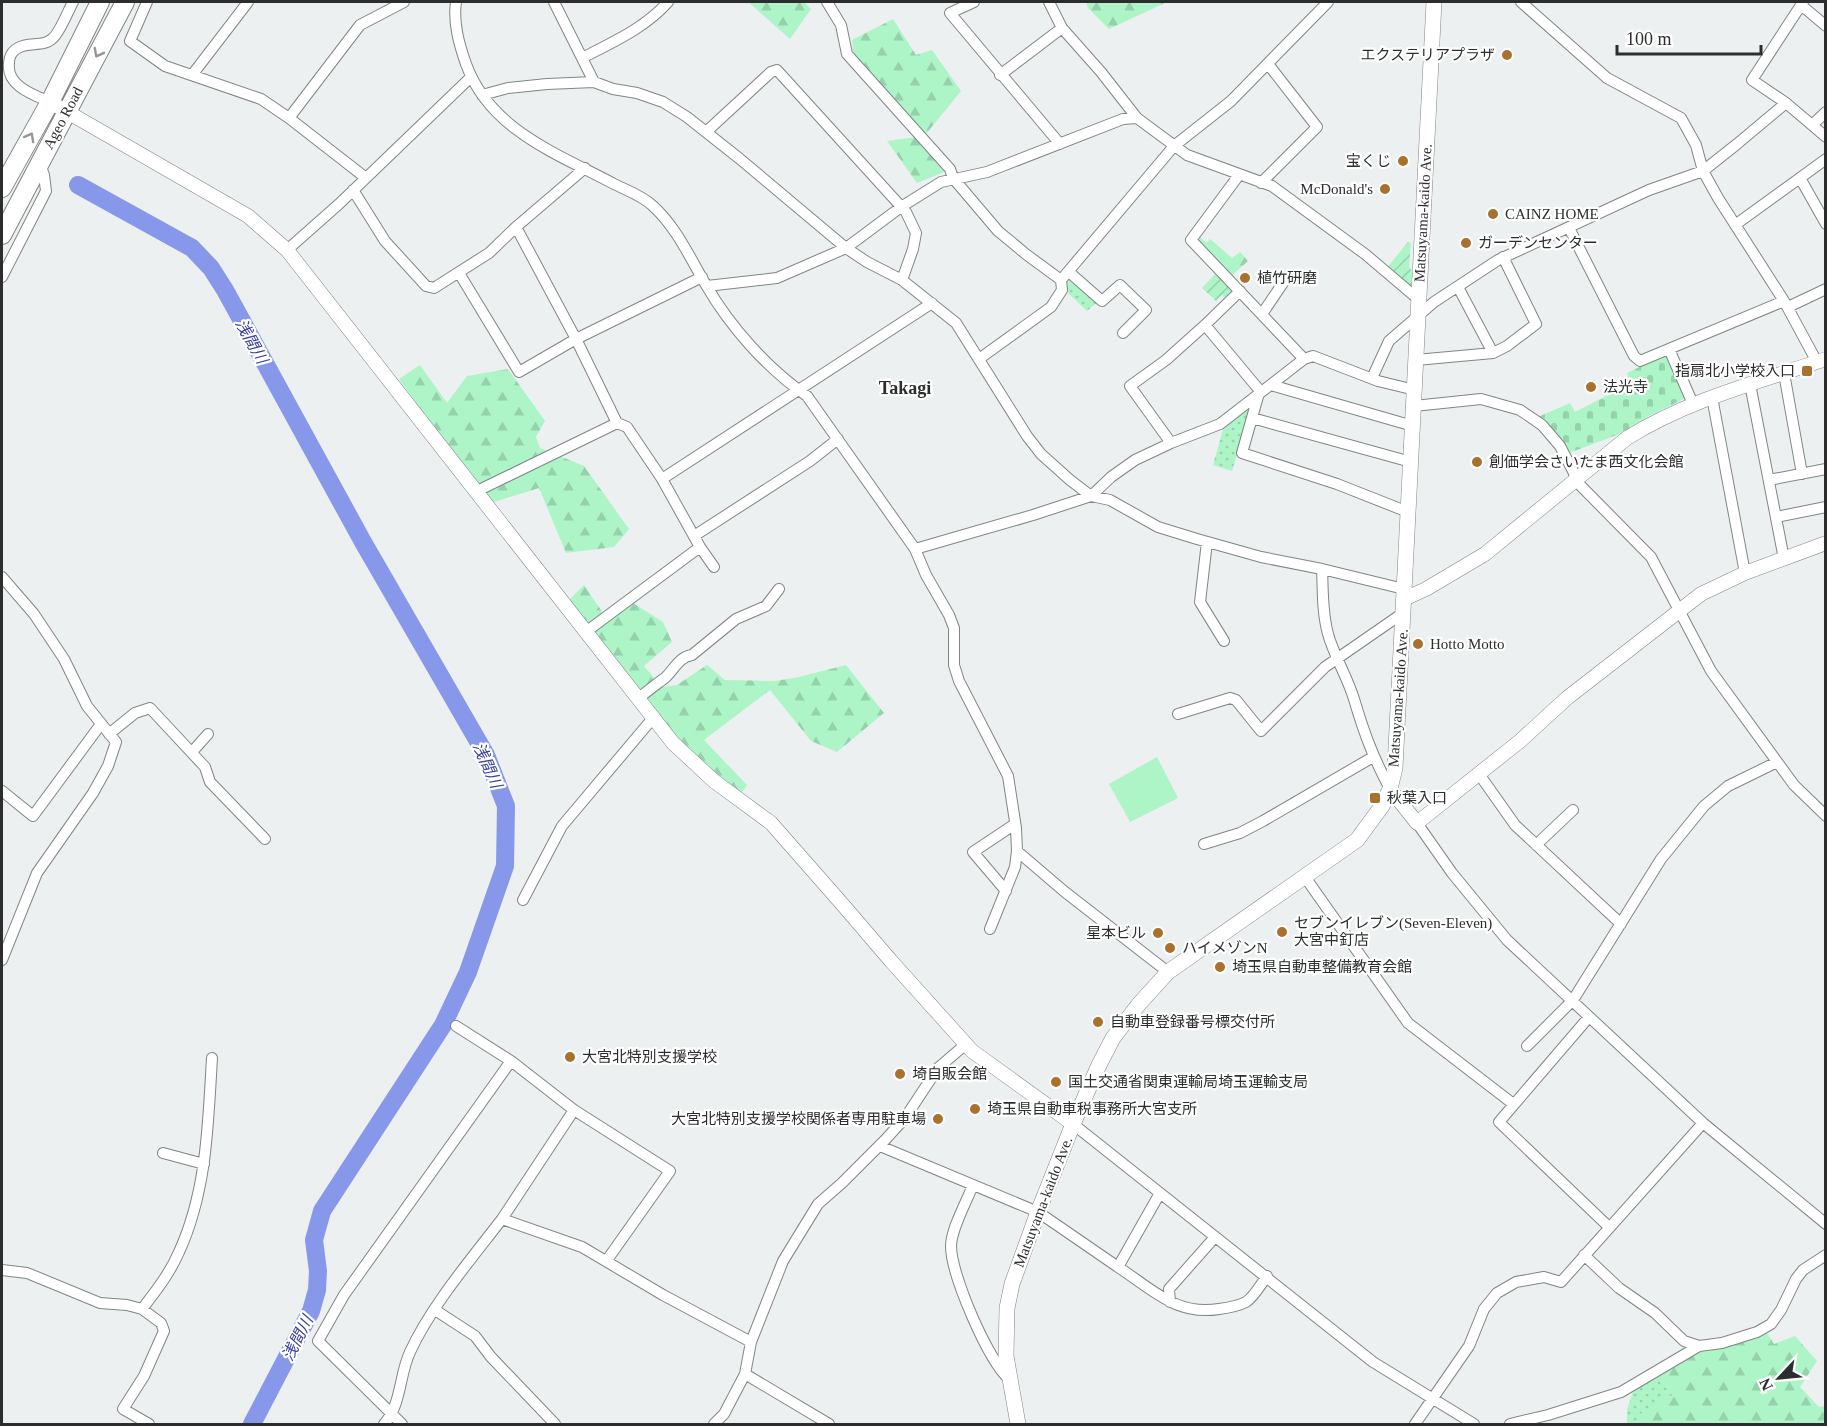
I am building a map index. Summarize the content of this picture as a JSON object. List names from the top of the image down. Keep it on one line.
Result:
{"streets":{"highway":["Ageo Road"],"main road":["Matsuyama-kaido Ave."]},"districts":["Takagi"],"water":["浅間川"],"places":{"other":["エクステリアプラザ","宝くじ","McDonald's","CAINZ HOME","ガーデンセンター","植竹研磨","法光寺","創価学会さいたま西文化会館","Hotto Motto","セブンイレブン(Seven-Eleven) 大宮中釘店","星本ビル","ハイメゾンN","埼玉県自動車整備教育会館","自動車登録番号標交付所","大宮北特別支援学校","埼自販会館","国土交通省関東運輸局埼玉運輸支局","埼玉県自動車税事務所大宮支所","大宮北特別支援学校関係者専用駐車場"],"transit":["指扇北小学校入口","秋葉入口"]},"scale_bar":"100 m","north":"bottom left"}
